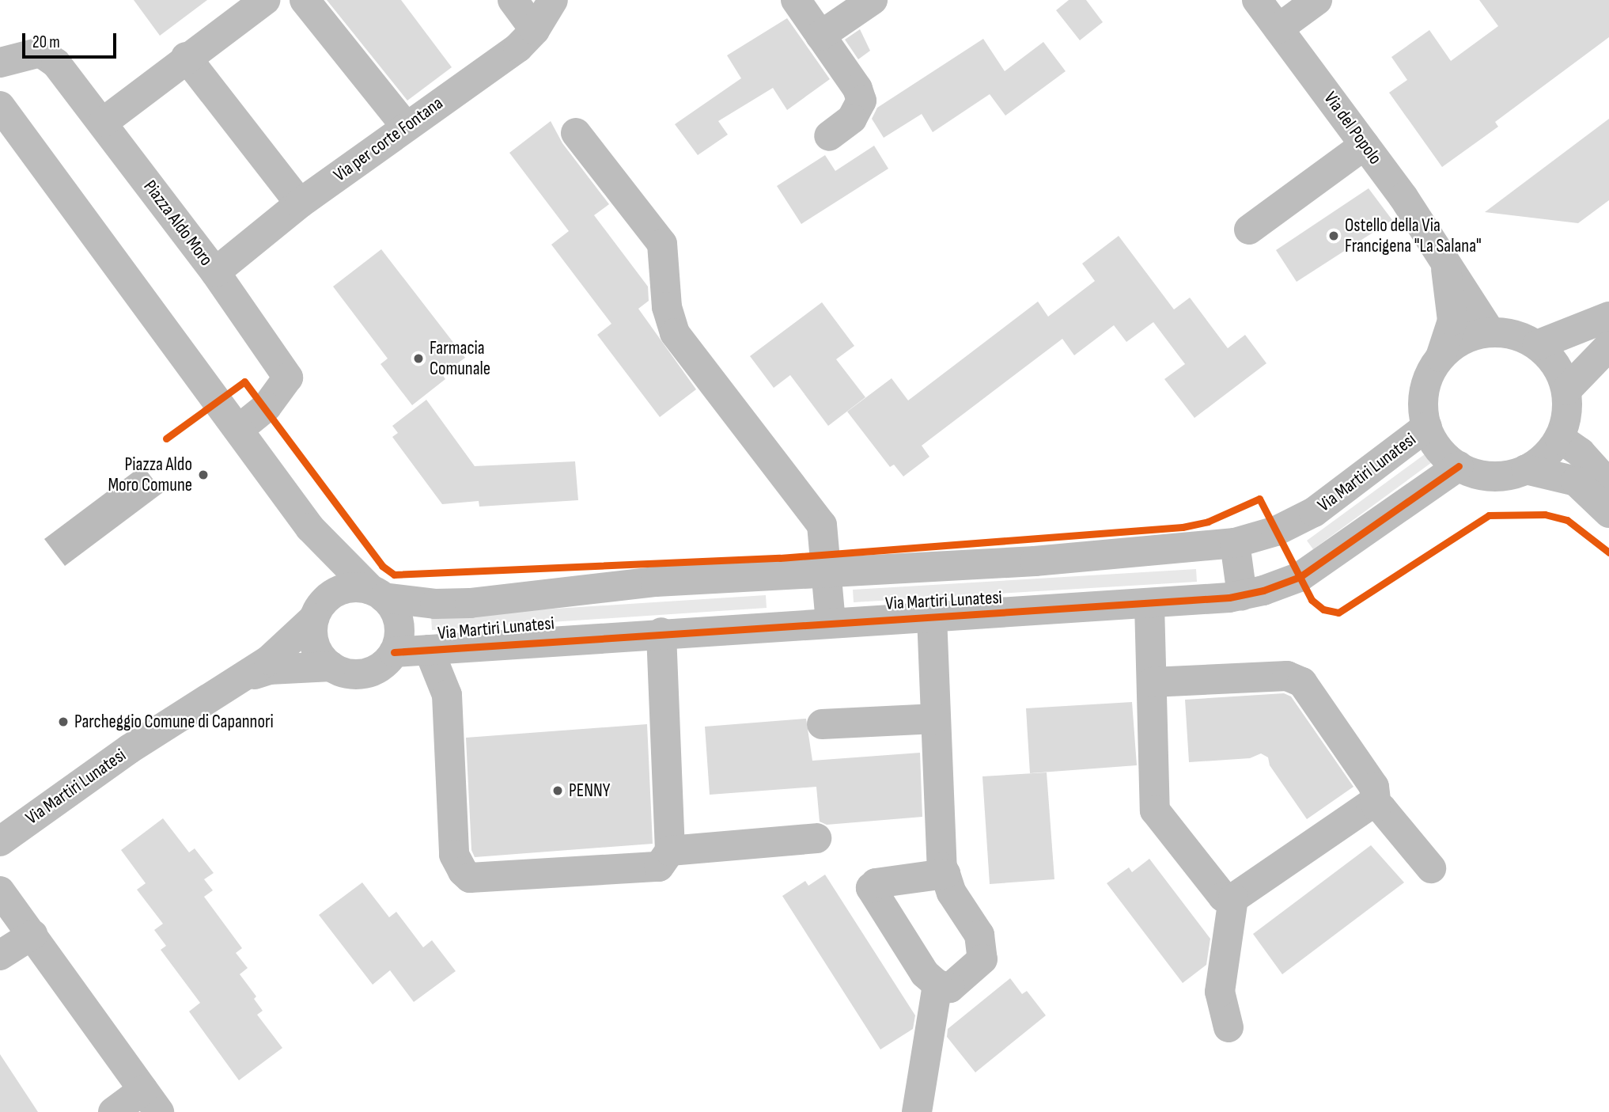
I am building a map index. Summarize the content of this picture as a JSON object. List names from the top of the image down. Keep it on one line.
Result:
{"streets":{"street":["Via del Popolo","Via per corte Fontana","Piazza Aldo Moro","Via Martiri Lunatesi"]},"crossings":[["Via del Popolo","Via Martiri Lunatesi"],["Via per corte Fontana","Piazza Aldo Moro"]],"places":["Ostello della Via Francigena \"La Salana\"","Farmacia Comunale","Piazza Aldo Moro Comune","Parcheggio Comune di Capannori","PENNY"],"scale_bar":"20 m"}
